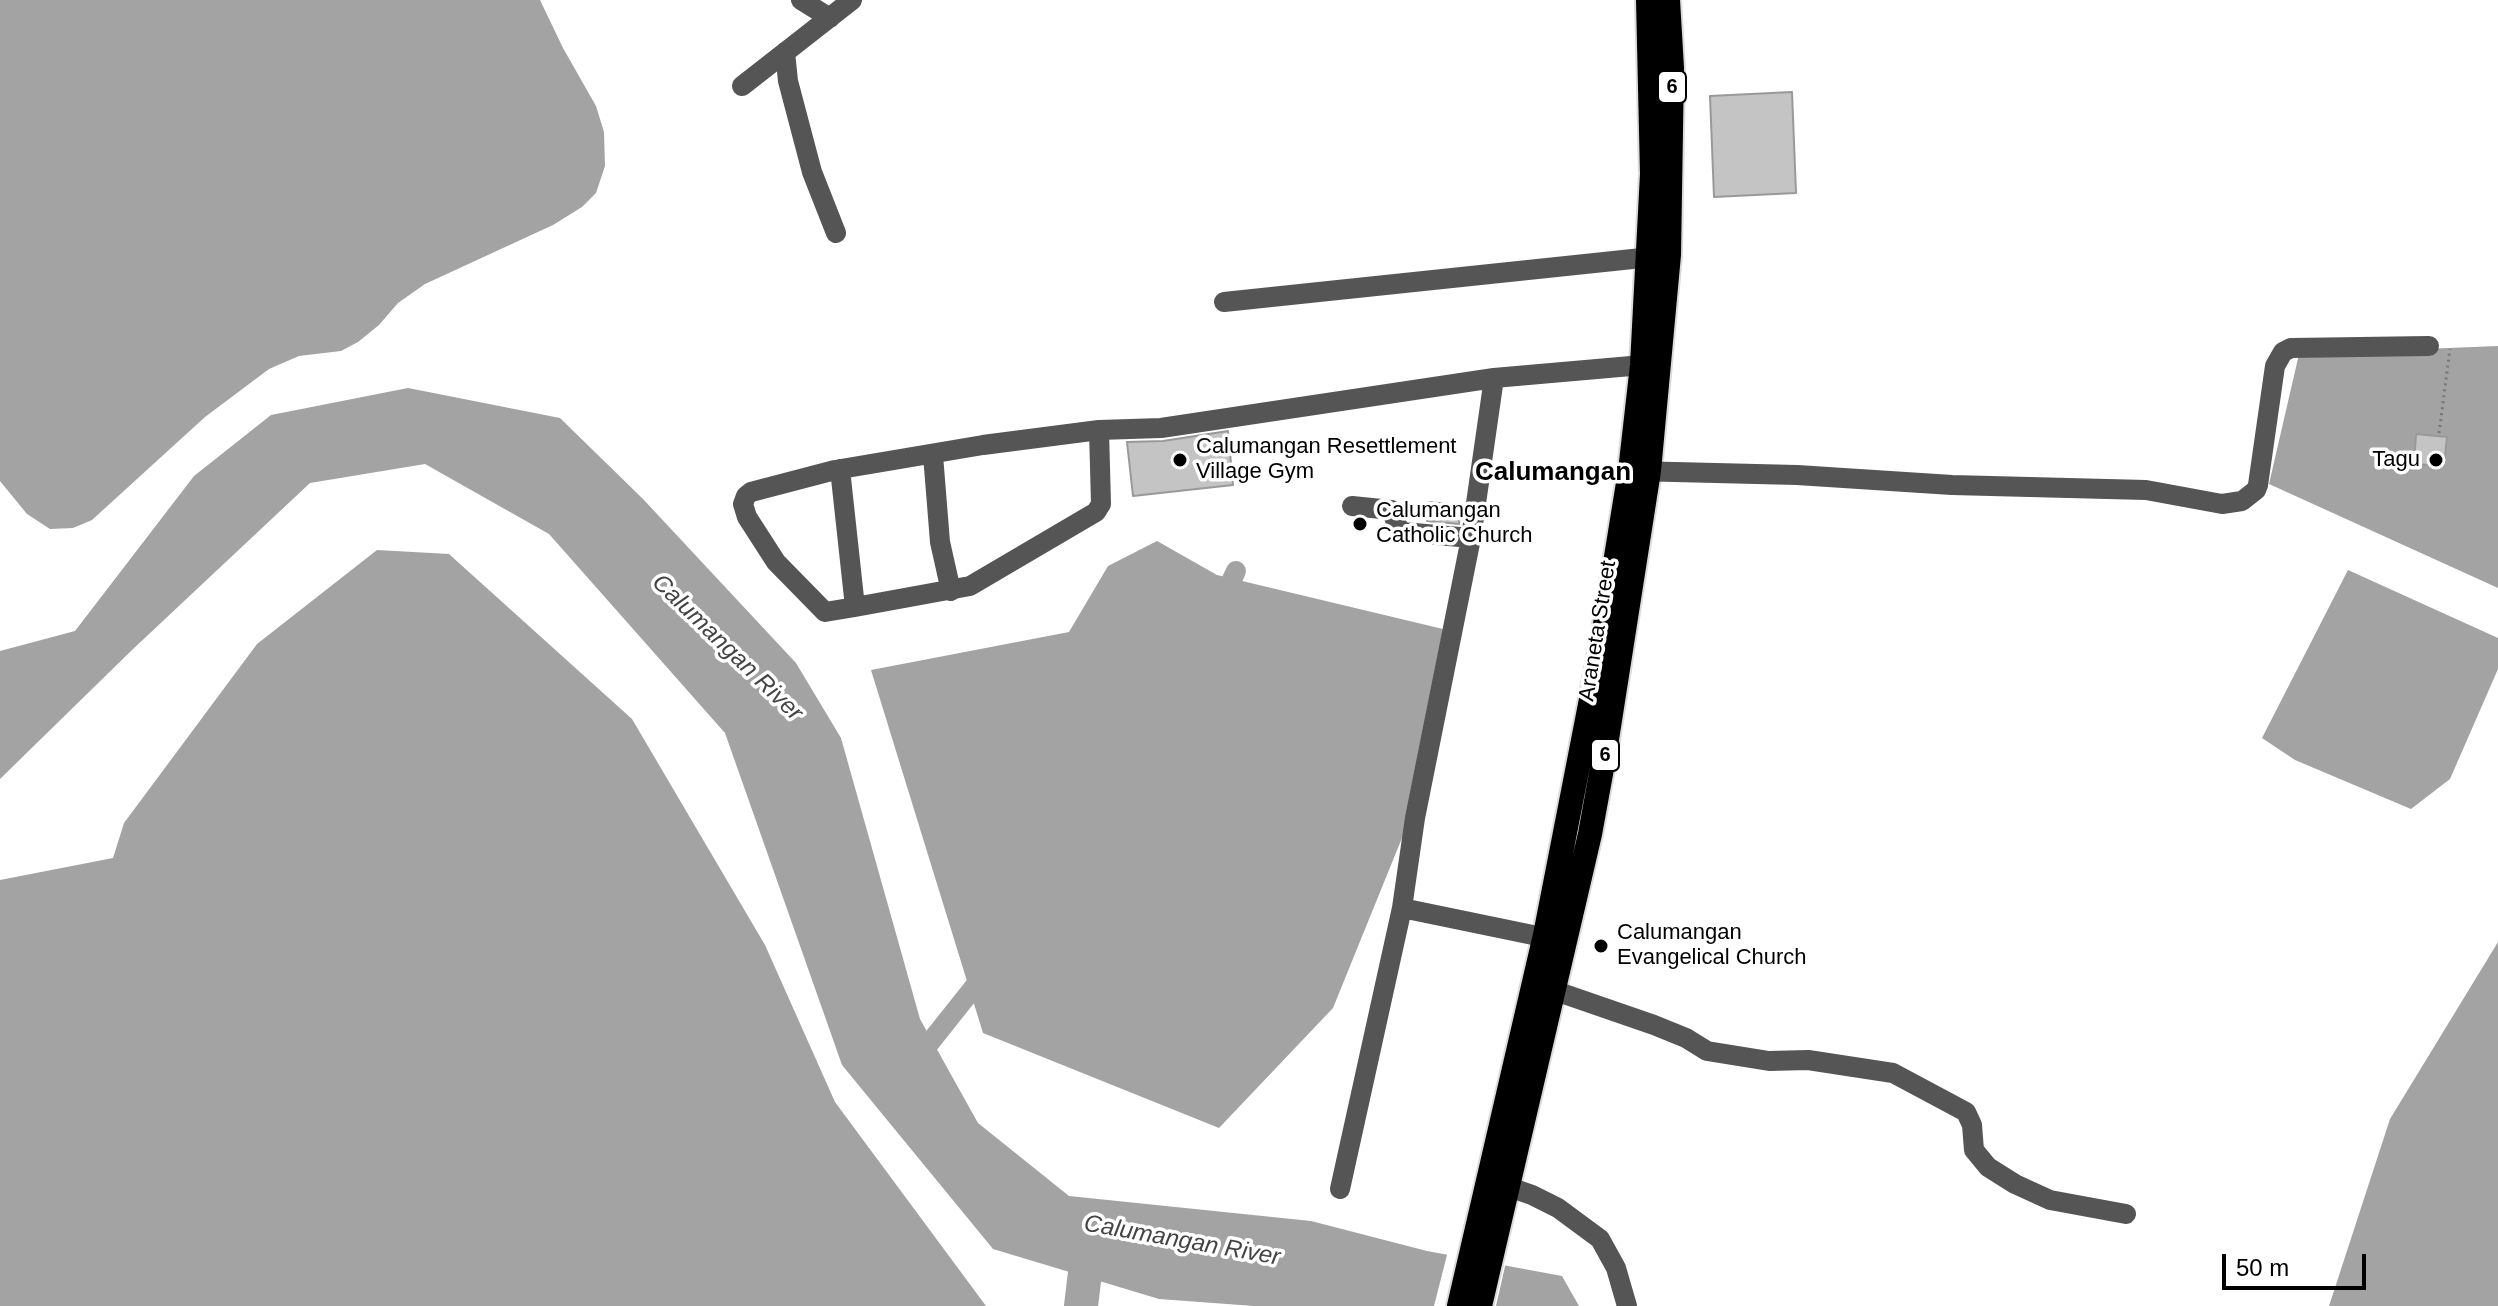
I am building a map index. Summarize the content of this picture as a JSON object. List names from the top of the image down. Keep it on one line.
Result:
{"streets":{"highway":["6"]},"districts":["Calumangan"],"water":["Calumangan River"],"places":["Calumangan Resettlement Village Gym","Tagu","Calumangan Catholic Church","Calumangan Evangelical Church"],"scale_bar":"50 m"}
